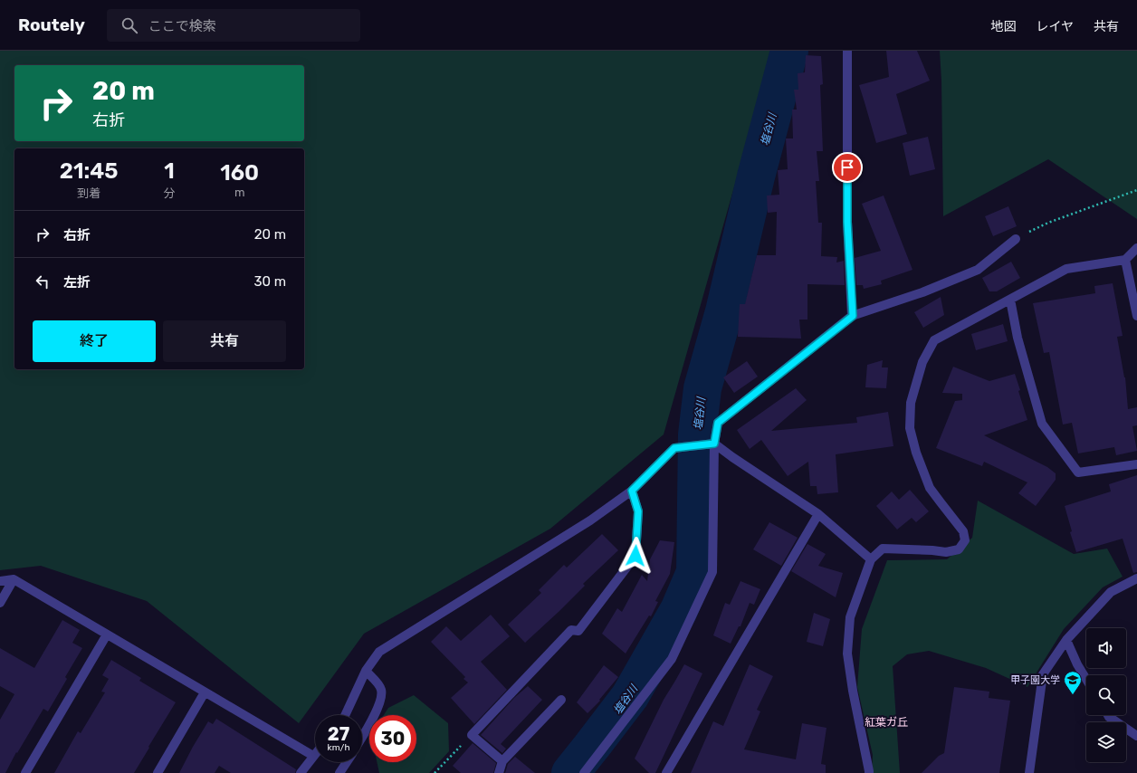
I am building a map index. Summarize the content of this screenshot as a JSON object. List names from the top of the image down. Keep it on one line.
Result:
{"districts":["紅葉ガ丘"],"water":["塩谷川"],"places":{"school or university":["甲子園大学"]},"page":{"header":"Routely","search":"ここで検索","nav":["地図","レイヤ","共有"],"turn":["20 m","右折"],"eta":["21:45","到着","1","分","160","m"],"list":[{"name":"右折","value":"20 m"},{"name":"左折","value":"30 m"}],"buttons":["終了","共有"],"speed":"27 km/h","limit":"30"}}
